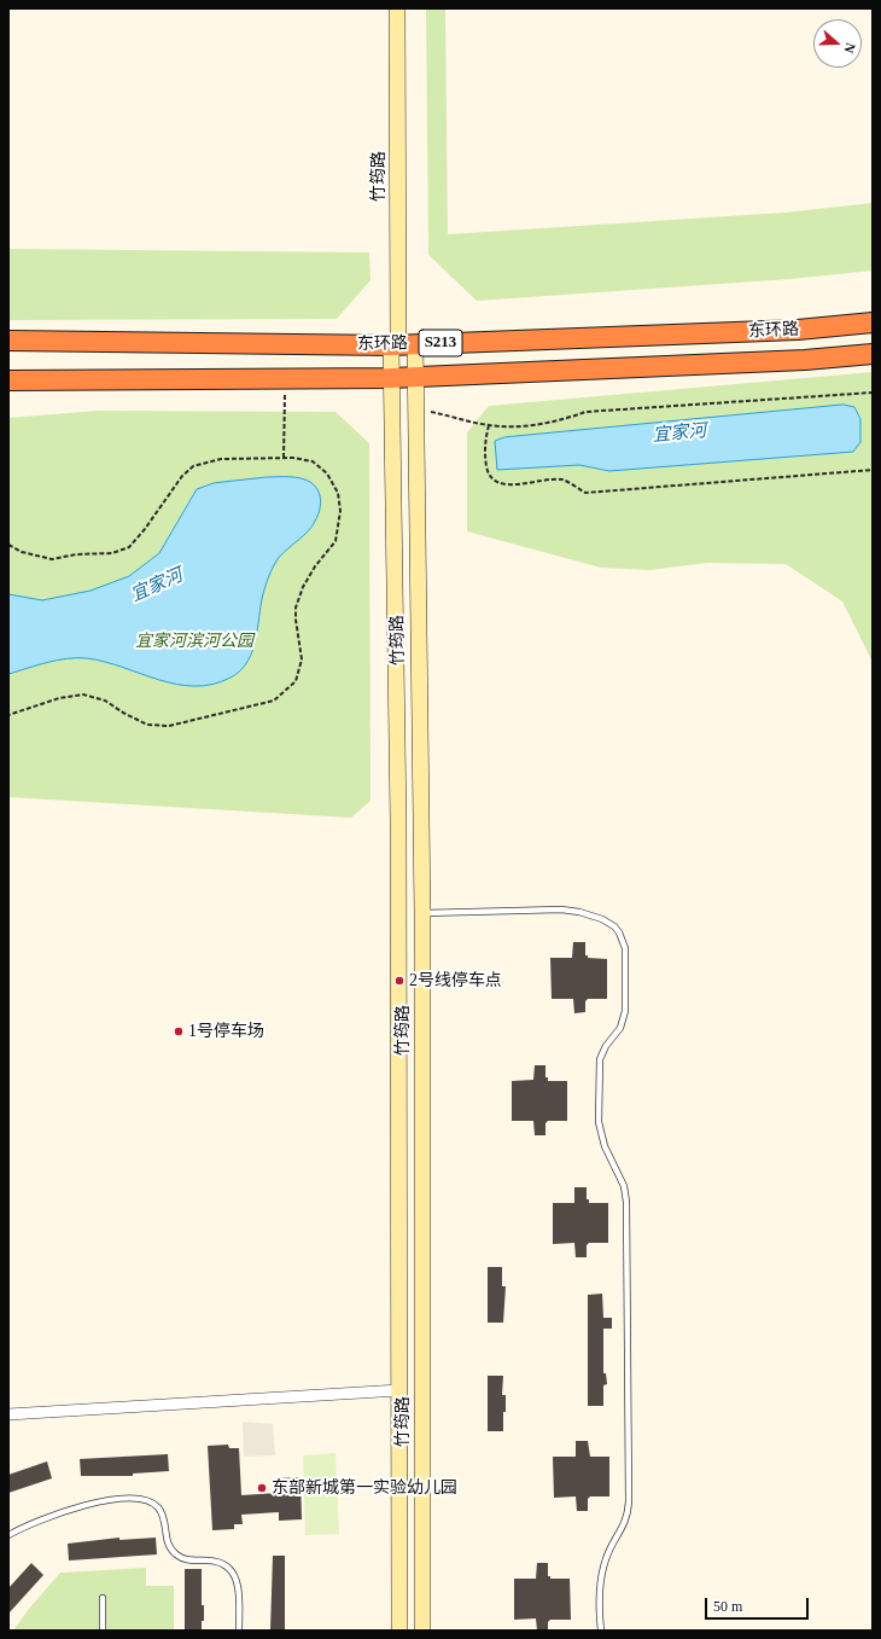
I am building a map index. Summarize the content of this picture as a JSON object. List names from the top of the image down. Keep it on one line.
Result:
{"streets":{"highway":["东环路","S213"],"main road":["竹筠路"]},"crossings":[["竹筠路","东环路"]],"water":["宜家河"],"parks":["宜家河滨河公园"],"places":["2号线停车点","1号停车场","东部新城第一实验幼儿园"],"scale_bar":"50 m","north":"right"}
